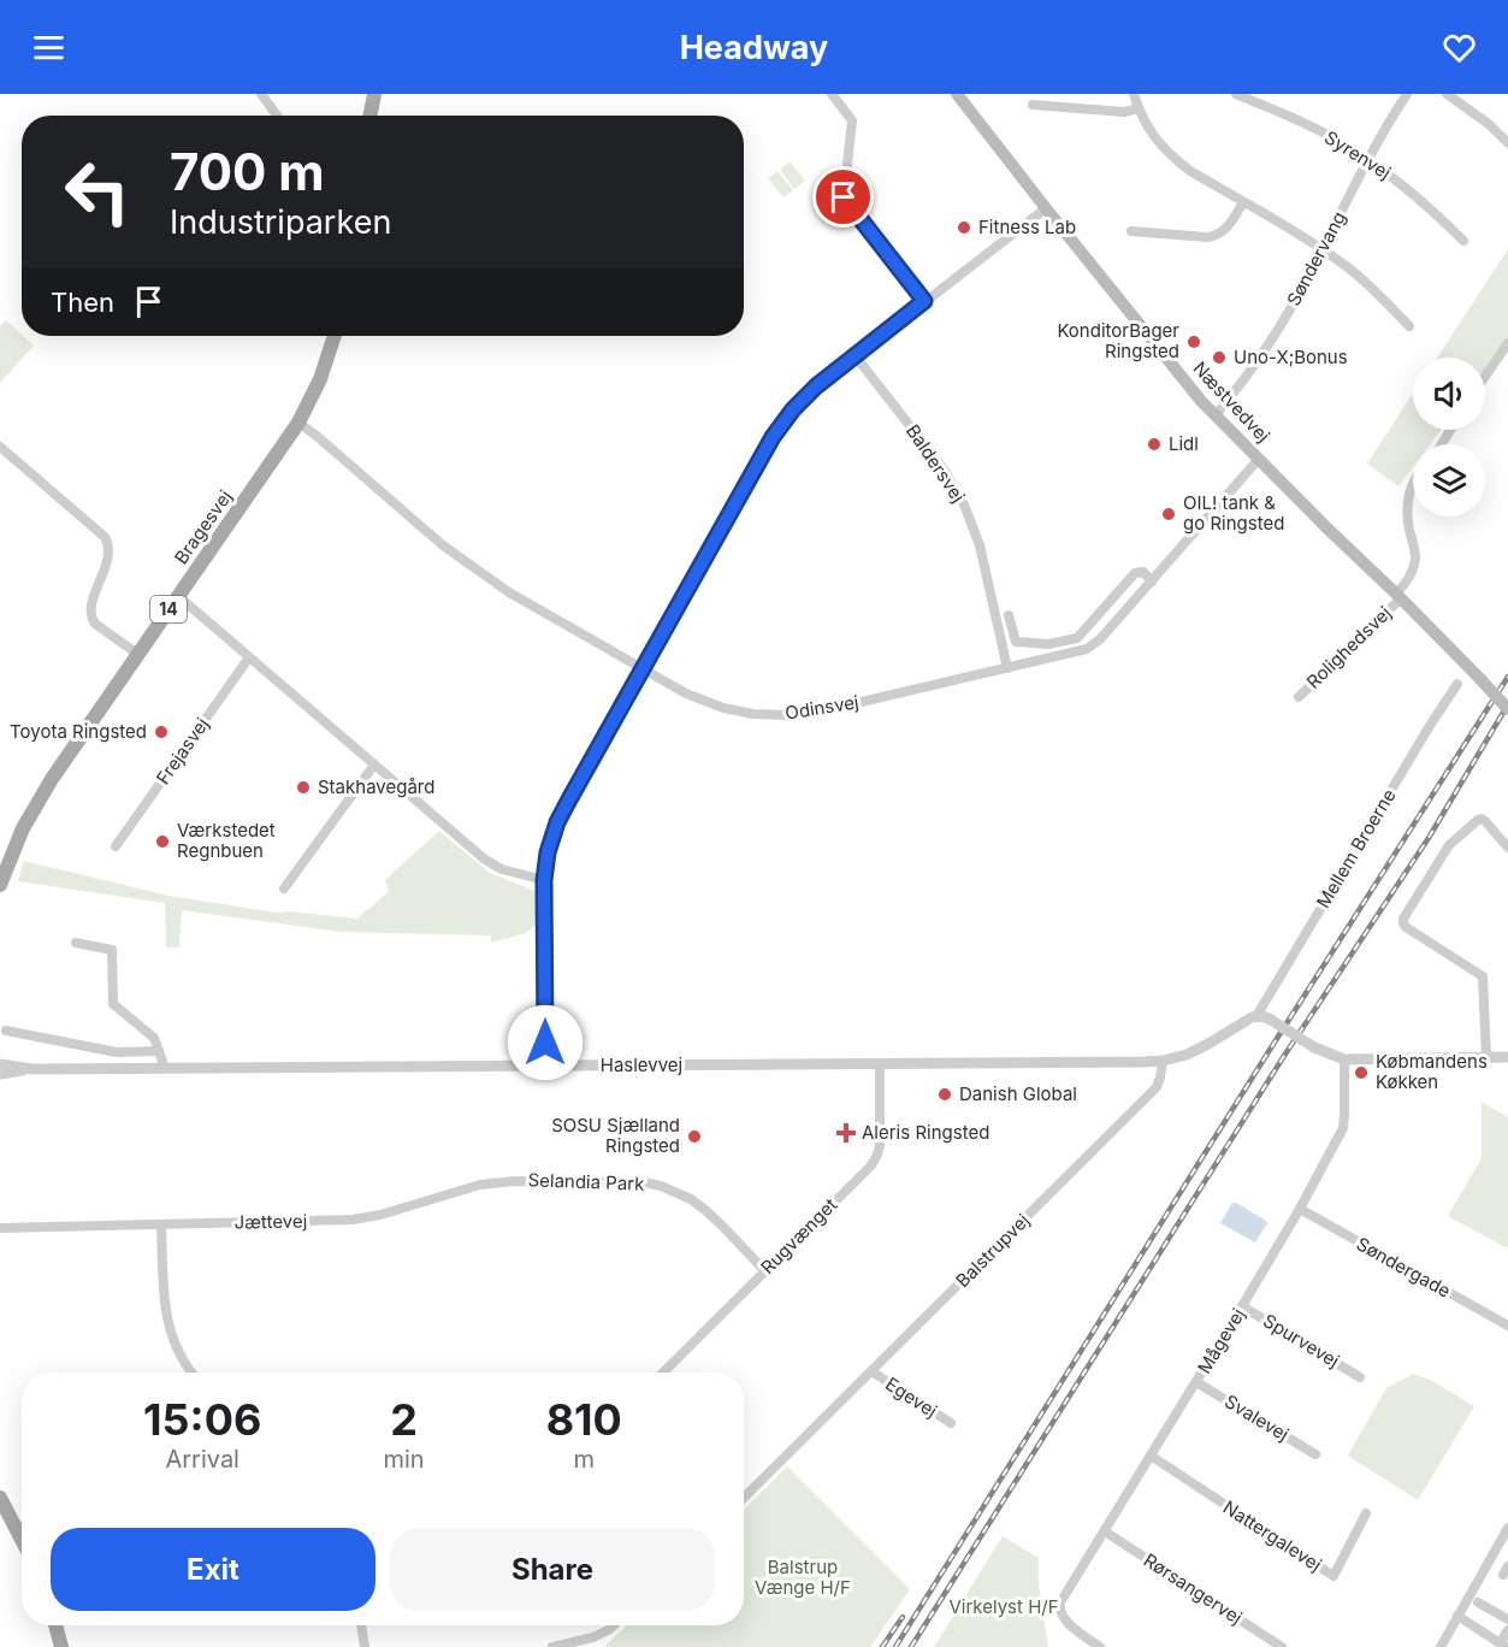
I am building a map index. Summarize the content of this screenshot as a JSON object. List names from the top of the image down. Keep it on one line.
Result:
{"streets":{"main road":["Næstvedvej","Bragesvej","14"],"street":["Syrenvej","Søndervang","Baldersvej","Rolighedsvej","Odinsvej","Frejasvej","Mellem Broerne","Haslevvej","Selandia Park","Jættevej","Rugvænget","Balstrupvej","Søndergade","Mågevej","Spurvevej","Egevej","Svalevej","Nattergalevej","Rørsangervej"]},"crossings":[["Syrenvej","Søndervang"],["Søndervang","Næstvedvej"],["Næstvedvej","Rolighedsvej"],["Næstvedvej","Odinsvej"],["Baldersvej","Odinsvej"],["Bragesvej","Odinsvej"],["Haslevvej","Rugvænget"],["Haslevvej","Balstrupvej"],["Selandia Park","Jættevej"],["Selandia Park","Rugvænget"],["Balstrupvej","Egevej"],["Søndergade","Mågevej"],["Mågevej","Spurvevej"],["Mågevej","Svalevej"],["Mågevej","Nattergalevej"],["Mågevej","Rørsangervej"]],"parks":["Balstrup Vænge H/F","Virkelyst H/F"],"places":{"other":["Fitness Lab","KonditorBager Ringsted","Uno-X;Bonus","Lidl","OIL! tank & go Ringsted","Toyota Ringsted","Stakhavegård","Værkstedet Regnbuen","Købmandens Køkken","Danish Global","SOSU Sjælland Ringsted"],"health":["Aleris Ringsted"]},"page":{"header":"Headway","turn":["700 m","Industriparken"],"then":"Then","eta":["15:06","Arrival","2","min","810","m"],"buttons":["Exit","Share"]}}
